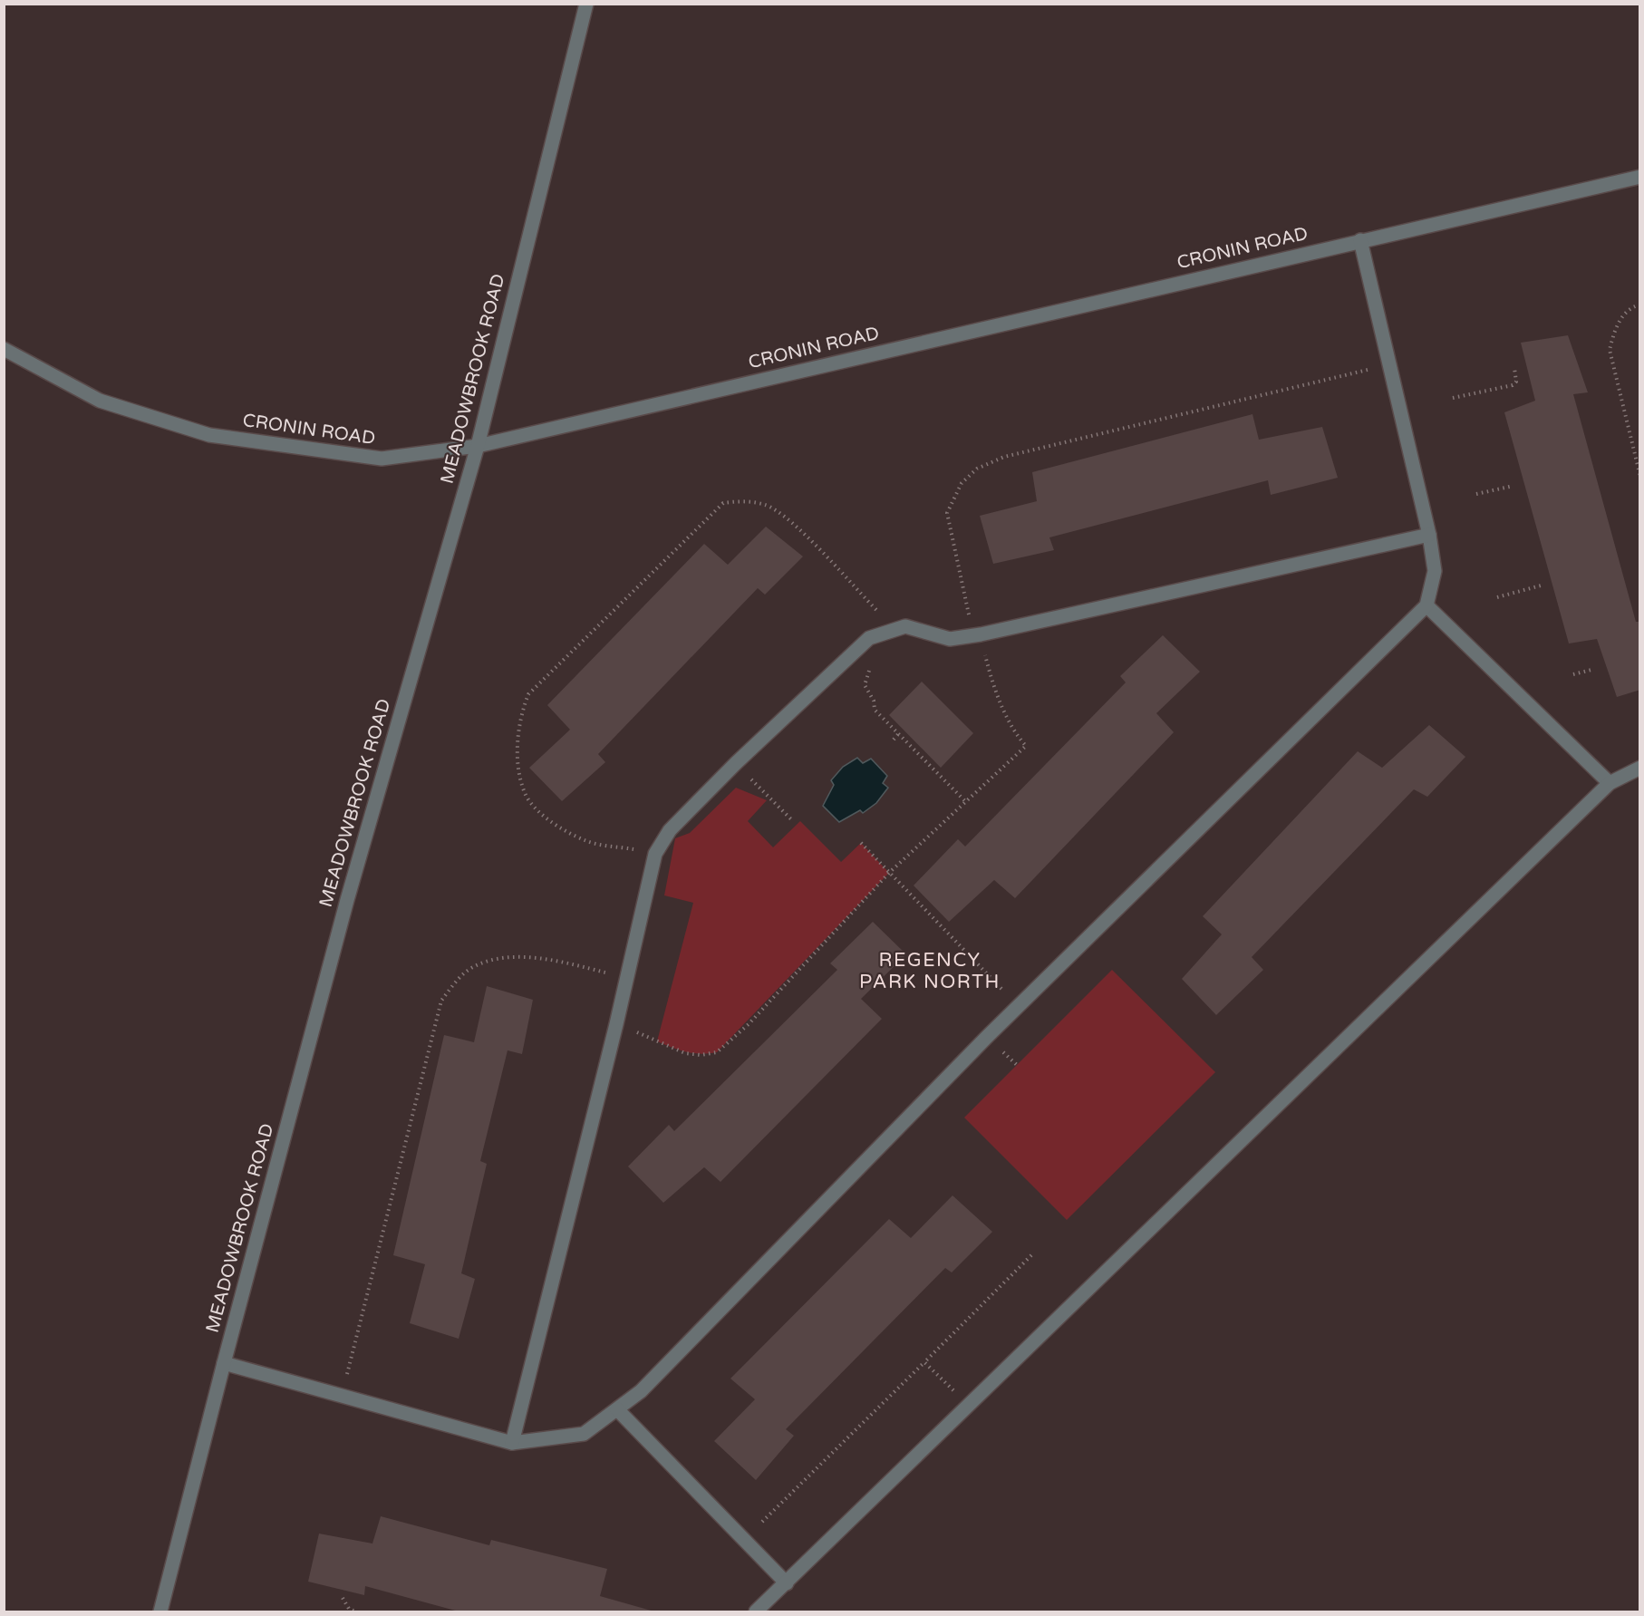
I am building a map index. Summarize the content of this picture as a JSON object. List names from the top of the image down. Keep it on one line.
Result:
{"streets":{"street":["CRONIN ROAD","MEADOWBROOK ROAD"]},"crossings":[["CRONIN ROAD","MEADOWBROOK ROAD"]],"districts":["REGENCY PARK NORTH"]}
